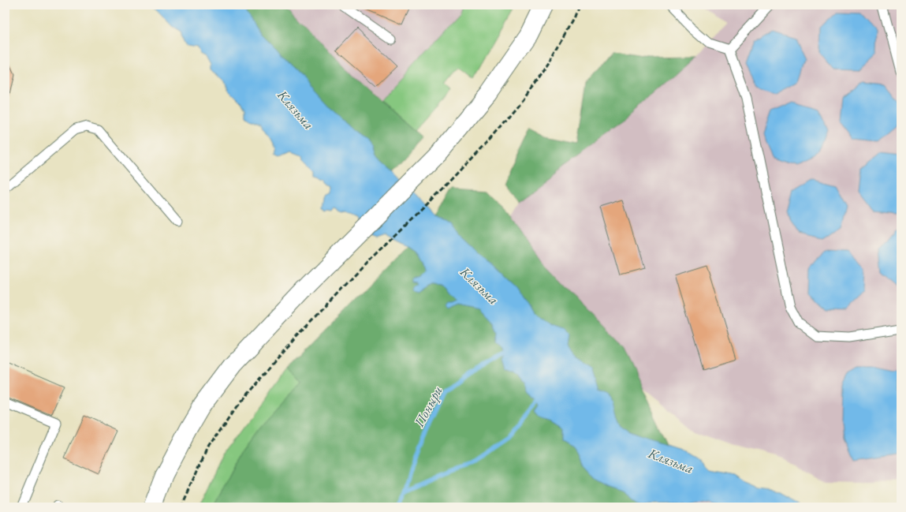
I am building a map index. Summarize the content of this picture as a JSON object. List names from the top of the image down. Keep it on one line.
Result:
{"water":["Клязьма","Поныри"]}
